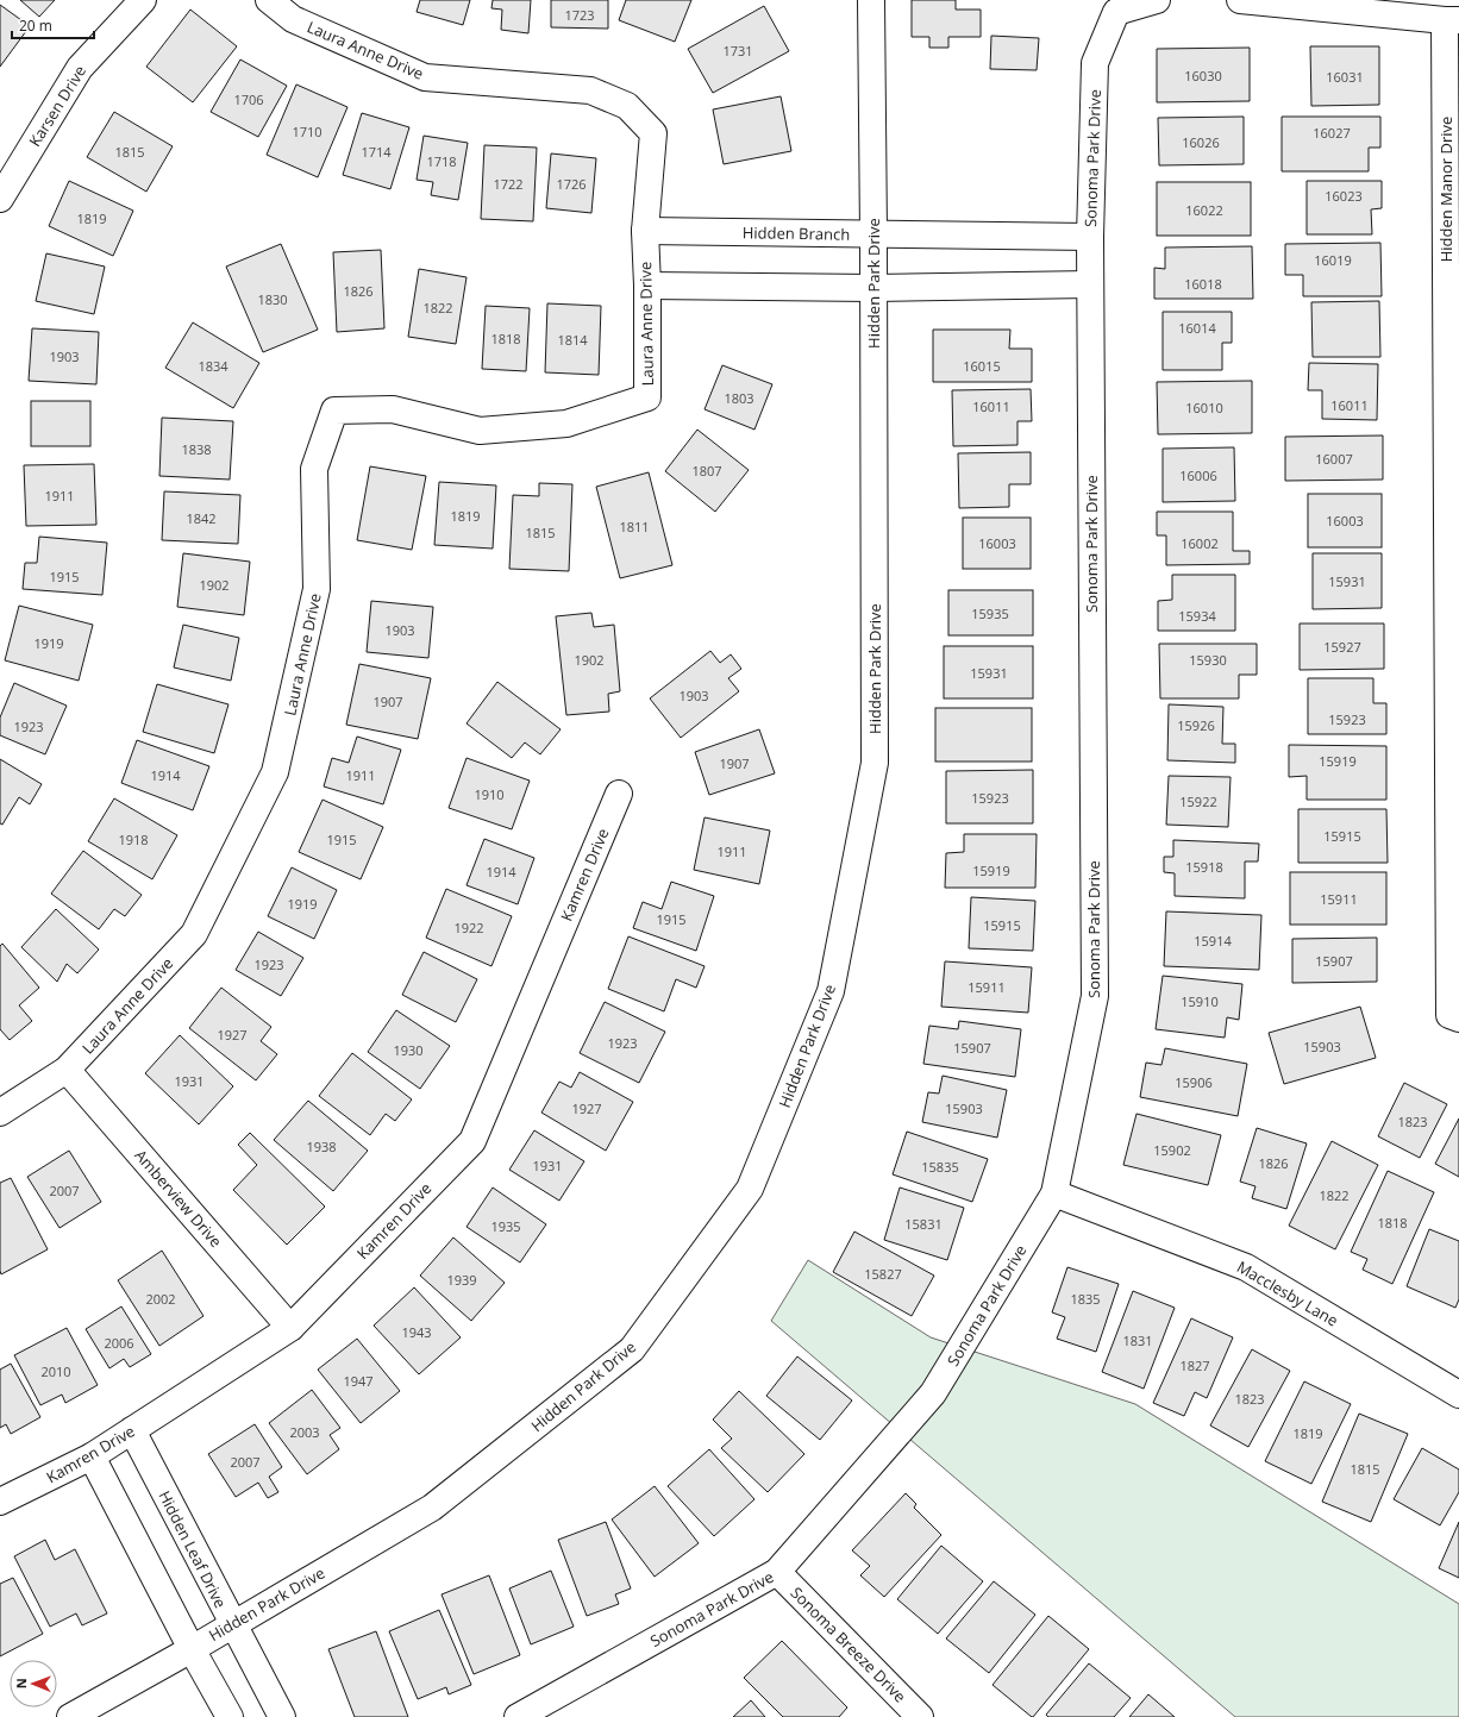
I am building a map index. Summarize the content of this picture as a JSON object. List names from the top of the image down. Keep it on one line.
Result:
{"streets":{"street":["Laura Anne Drive","Karsen Drive","Sonoma Park Drive","Hidden Manor Drive","Hidden Branch","Hidden Park Drive","Kamren Drive","Amberview Drive","Macclesby Lane","Hidden Leaf Drive","Sonoma Breeze Drive"]},"crossings":[["Laura Anne Drive","Hidden Branch"],["Laura Anne Drive","Amberview Drive"],["Sonoma Park Drive","Hidden Branch"],["Sonoma Park Drive","Macclesby Lane"],["Sonoma Park Drive","Sonoma Breeze Drive"],["Hidden Branch","Hidden Park Drive"],["Hidden Park Drive","Hidden Leaf Drive"],["Kamren Drive","Amberview Drive"],["Kamren Drive","Hidden Leaf Drive"]],"house_numbers":["1723","1731","16030","16031","1706","1710","16027","16026","1815","1714","1718","1722","1726","16023","16022","1819","16019","16018","1826","1830","1822","16014","1818","1814","1903","1834","16015","1803","16011","16011","16010","1838","16007","1807","16006","1911","1819","1842","16003","1811","1815","16003","16002","1915","15931","1902","15935","15934","1903","1919","15927","1902","15930","15931","1903","1907","15923","15926","1923","15919","1907","1914","1911","1910","15923","15922","15915","1918","1915","1911","15918","15919","1914","15911","1919","1915","15915","1922","15914","15907","1923","15911","15910","1927","1923","15903","15907","1930","1931","15906","1927","15903","1823","1938","15902","1826","1931","15835","2007","1822","1818","15831","1935","15827","1939","2002","1835","1943","1831","2006","1827","2010","1947","1823","2003","1819","2007","1815"],"scale_bar":"20 m","north":"left"}
